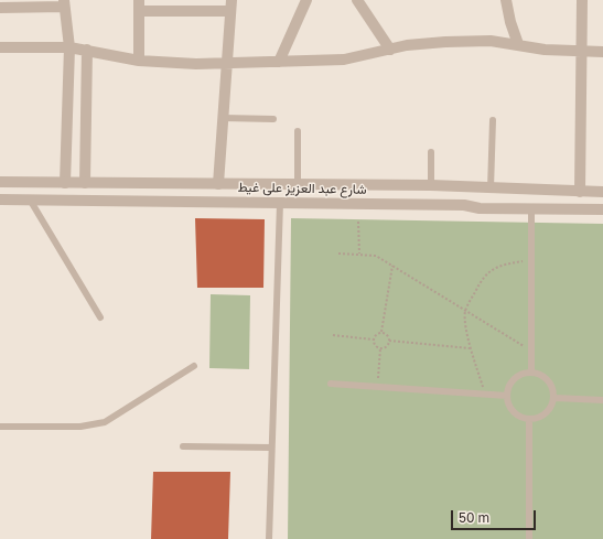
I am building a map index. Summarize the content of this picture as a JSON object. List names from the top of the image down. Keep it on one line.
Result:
{"streets":{"street":["شارع عبد العزيز على غيط"]},"scale_bar":"50 m"}
